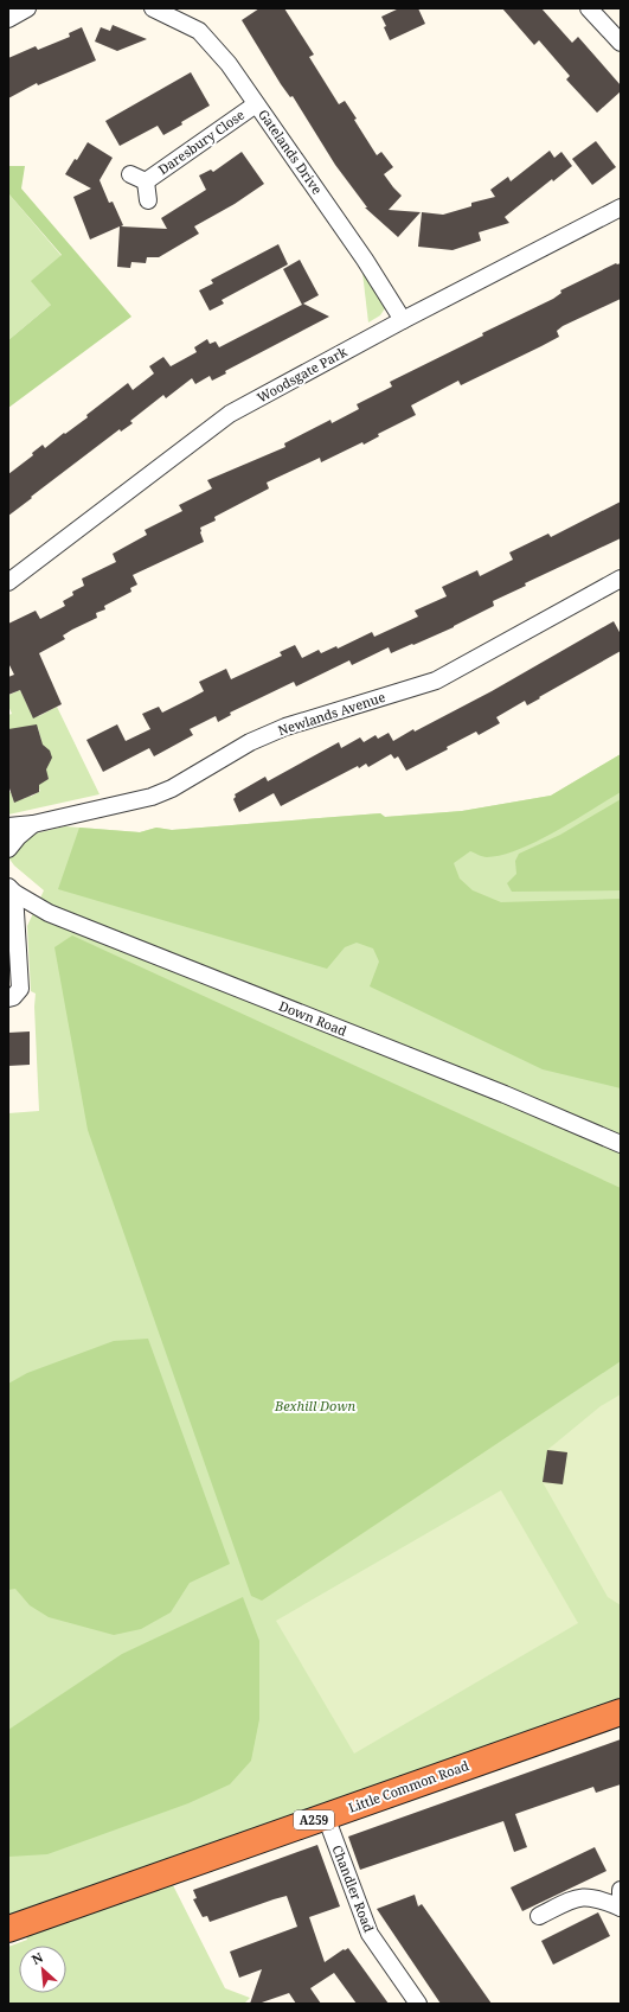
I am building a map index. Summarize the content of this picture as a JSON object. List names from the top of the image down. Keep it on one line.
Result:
{"streets":{"highway":["Little Common Road","A259"],"street":["Daresbury Close","Gatelands Drive","Woodsgate Park","Newlands Avenue","Down Road","Chandler Road"]},"crossings":[["Daresbury Close","Gatelands Drive"],["Gatelands Drive","Woodsgate Park"],["Little Common Road","Chandler Road"]],"parks":["Bexhill Down"],"north":"top left"}
